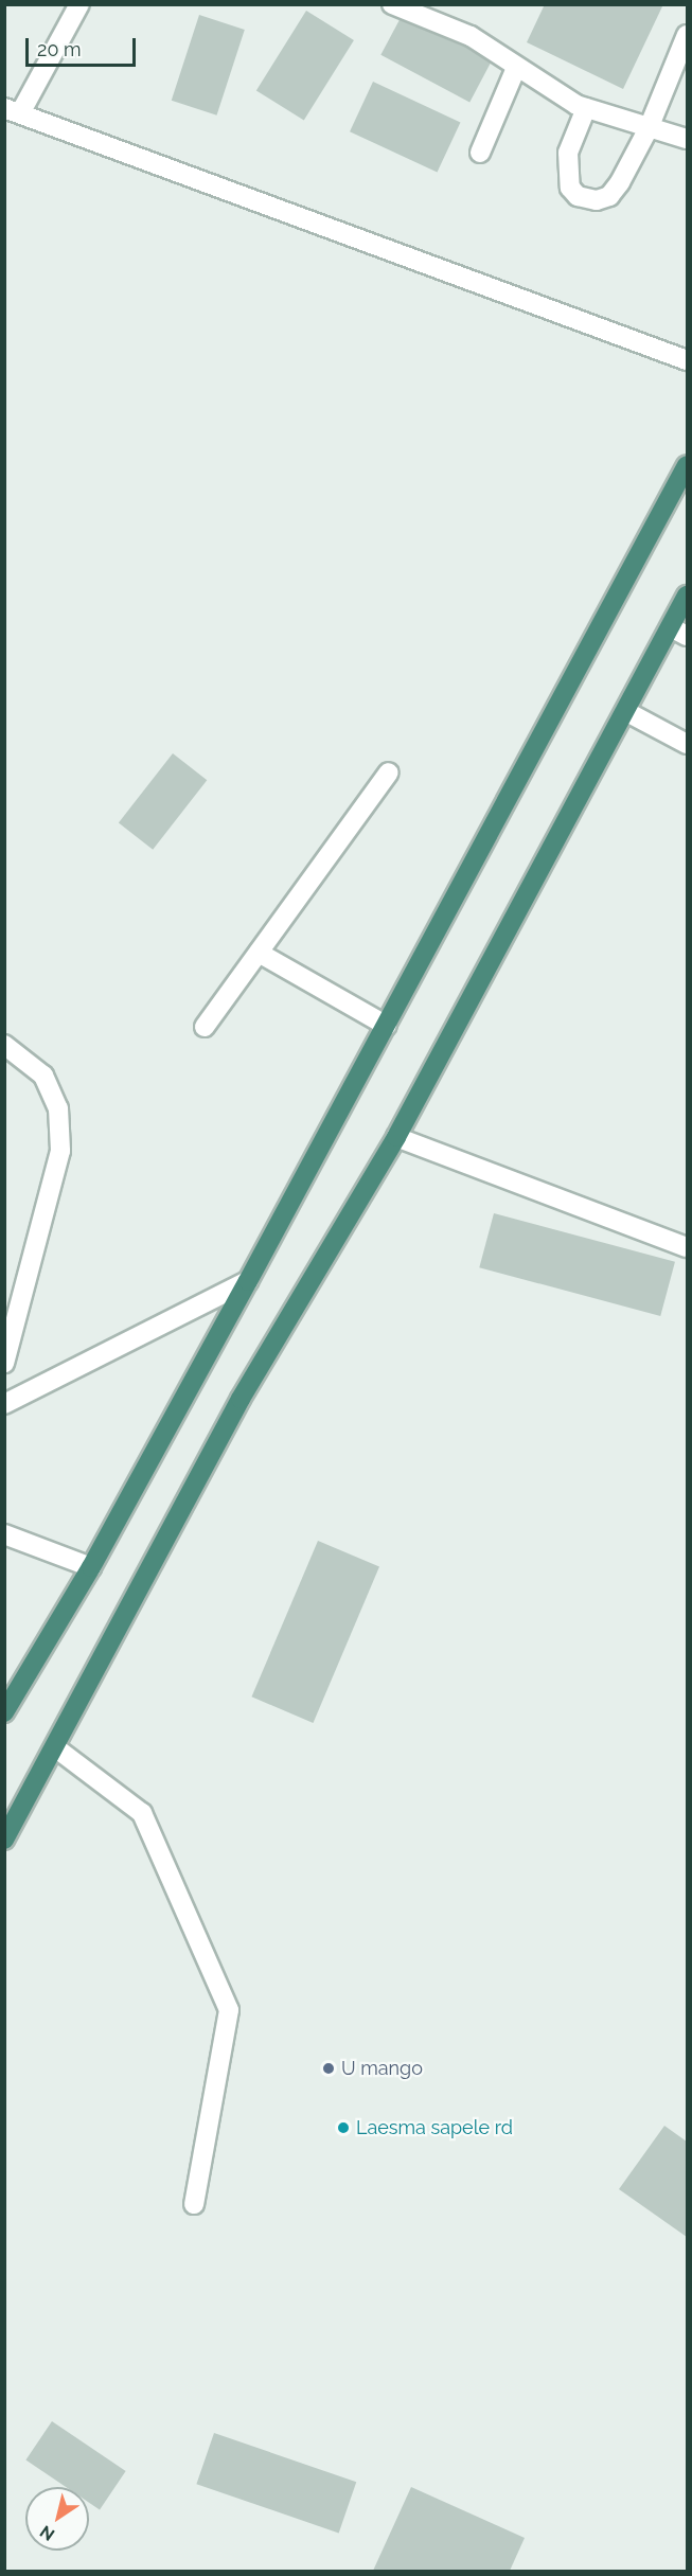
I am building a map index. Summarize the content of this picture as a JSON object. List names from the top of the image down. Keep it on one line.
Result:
{"places":["U mango","Laesma sapele rd"],"scale_bar":"20 m","north":"bottom left"}
